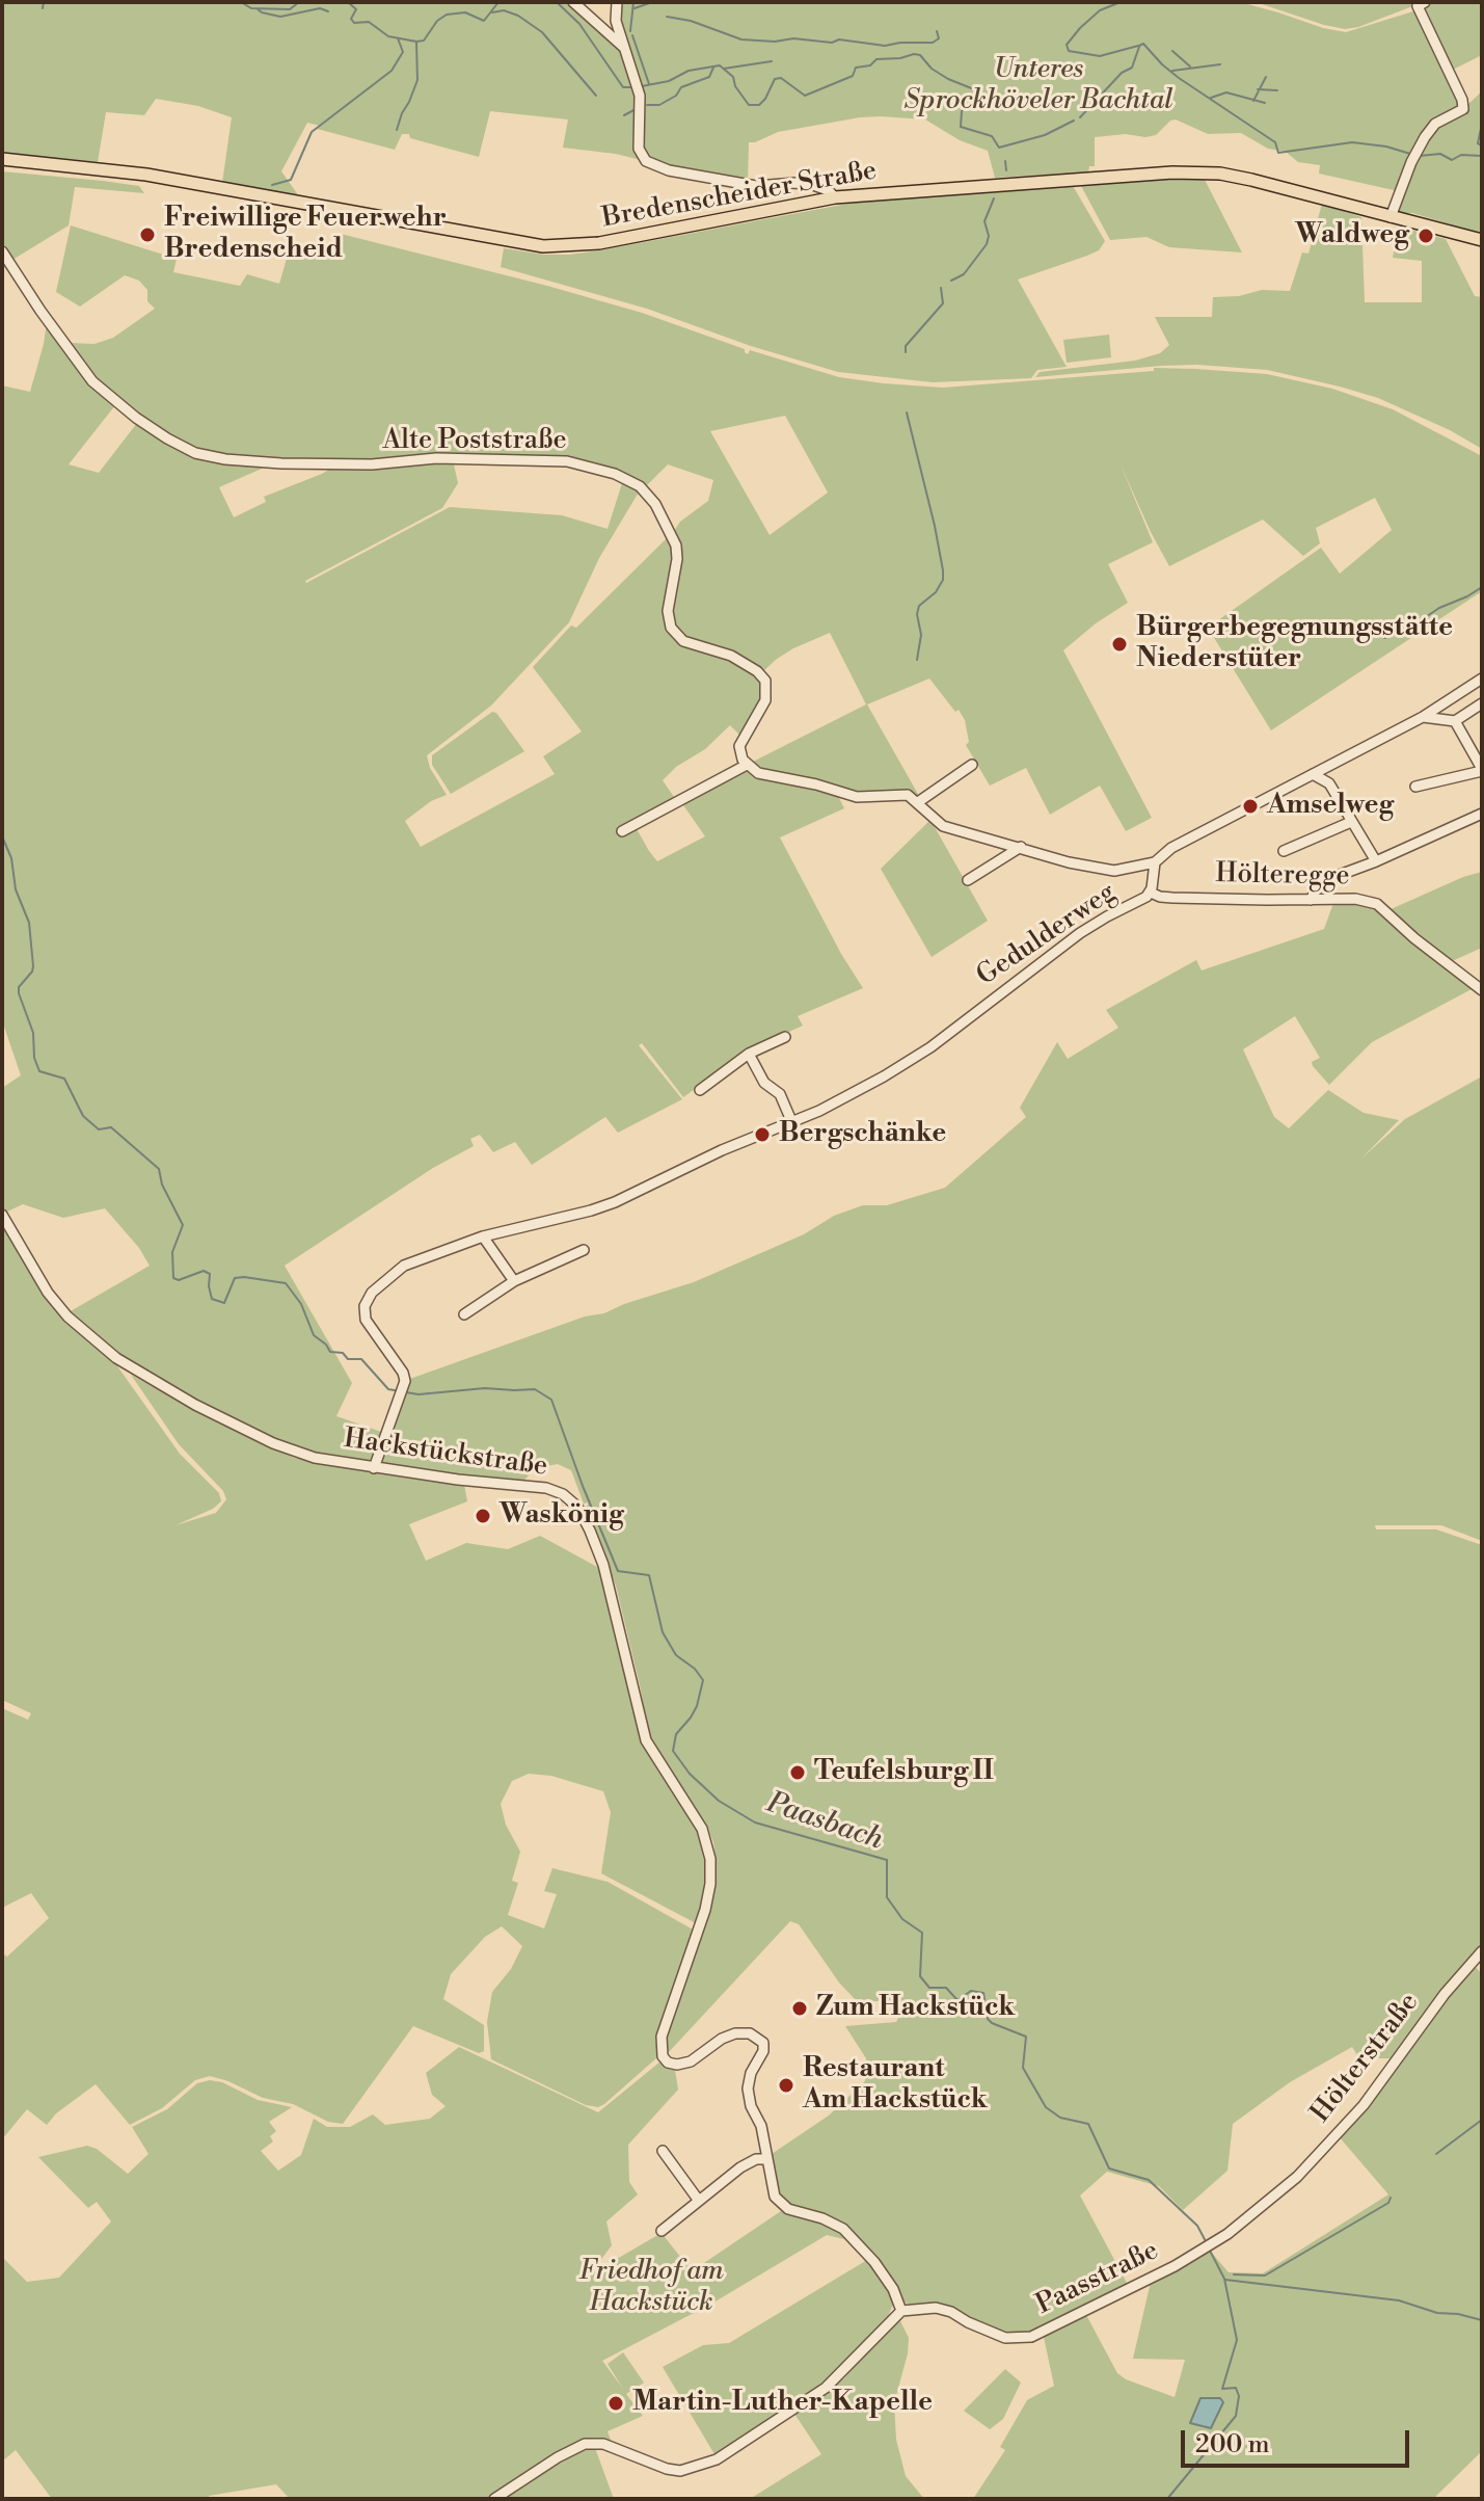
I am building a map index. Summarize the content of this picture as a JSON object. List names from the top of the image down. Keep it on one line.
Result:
{"streets":{"main road":["Bredenscheider Straße"],"street":["Alte Poststraße","Hölteregge","Gedulderweg","Hackstückstraße","Hölterstraße","Paasstraße"]},"crossings":[["Hölteregge","Gedulderweg"],["Gedulderweg","Hackstückstraße"],["Hackstückstraße","Paasstraße"],["Hölterstraße","Paasstraße"]],"water":["Paasbach"],"parks":["Unteres Sprockhöveler Bachtal","Friedhof am Hackstück"],"places":["Freiwillige Feuerwehr Bredenscheid","Waldweg","Bürgerbegegnungsstätte Niederstüter","Amselweg","Bergschänke","Waskönig","Teufelsburg II","Zum Hackstück","Restaurant Am Hackstück","Martin-Luther-Kapelle"],"scale_bar":"200 m"}
